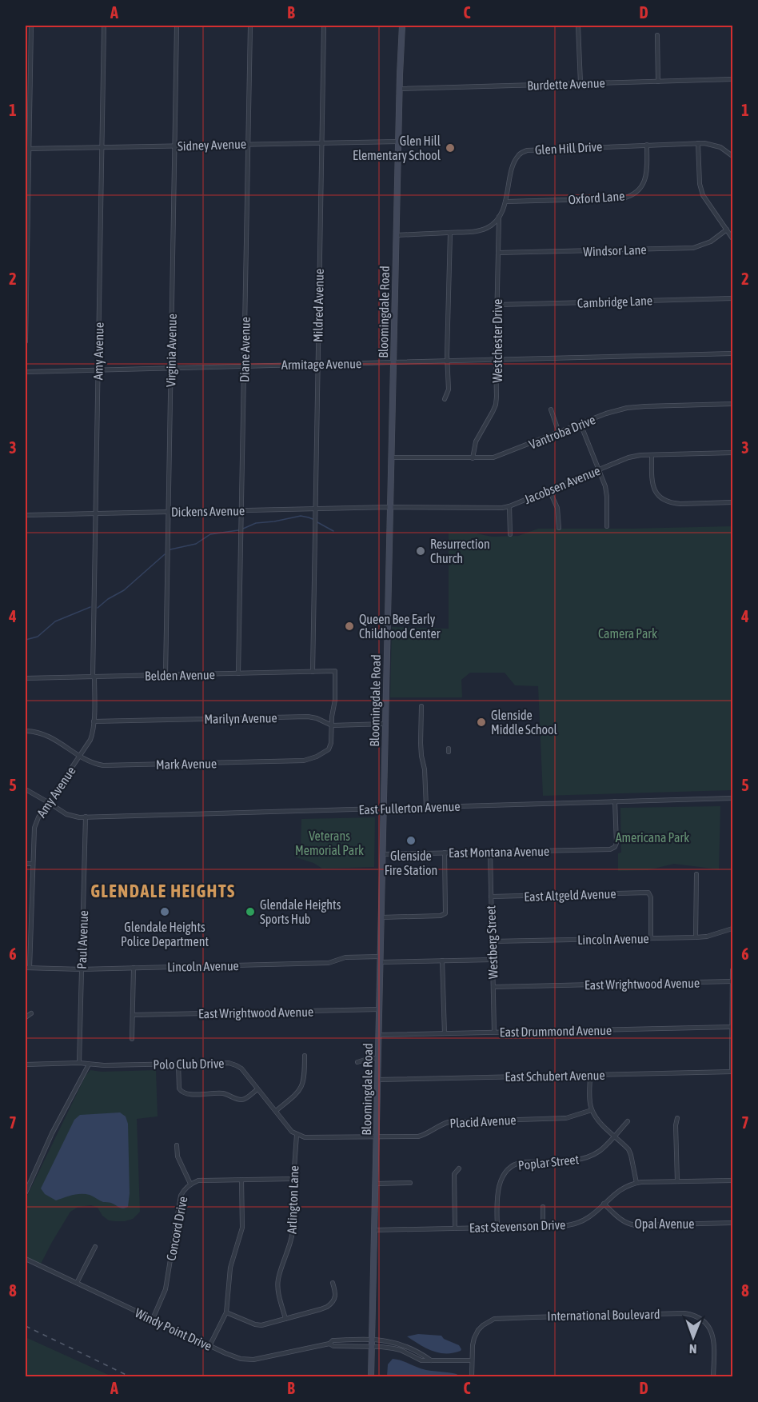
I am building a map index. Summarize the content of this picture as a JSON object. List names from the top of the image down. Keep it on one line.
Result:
{"streets":{"main road":["Bloomingdale Road"],"street":["Burdette Avenue","Sidney Avenue","Glen Hill Drive","Oxford Lane","Windsor Lane","Cambridge Lane","Mildred Avenue","Westchester Drive","Diane Avenue","Virginia Avenue","Amy Avenue","Armitage Avenue","Vantroba Drive","Jacobsen Avenue","Dickens Avenue","Belden Avenue","Marilyn Avenue","Mark Avenue","East Fullerton Avenue","East Montana Avenue","East Altgeld Avenue","Lincoln Avenue","Paul Avenue","Westberg Street","East Wrightwood Avenue","East Drummond Avenue","Polo Club Drive","East Schubert Avenue","Placid Avenue","Poplar Street","Arlington Lane","Opal Avenue","East Stevenson Drive","Concord Drive","International Boulevard","Windy Point Drive"]},"crossings":[["Burdette Avenue","Bloomingdale Road"],["Sidney Avenue","Mildred Avenue"],["Sidney Avenue","Bloomingdale Road"],["Sidney Avenue","Diane Avenue"],["Sidney Avenue","Virginia Avenue"],["Sidney Avenue","Amy Avenue"],["Glen Hill Drive","Oxford Lane"],["Glen Hill Drive","Westchester Drive"],["Windsor Lane","Westchester Drive"],["Cambridge Lane","Westchester Drive"],["Mildred Avenue","Armitage Avenue"],["Mildred Avenue","Dickens Avenue"],["Mildred Avenue","Belden Avenue"],["Bloomingdale Road","Armitage Avenue"],["Bloomingdale Road","Vantroba Drive"],["Bloomingdale Road","Jacobsen Avenue"],["Bloomingdale Road","Dickens Avenue"],["Bloomingdale Road","Marilyn Avenue"],["Bloomingdale Road","East Fullerton Avenue"],["Bloomingdale Road","East Montana Avenue"],["Bloomingdale Road","Lincoln Avenue"],["Bloomingdale Road","East Wrightwood Avenue"],["Bloomingdale Road","East Drummond Avenue"],["Bloomingdale Road","East Schubert Avenue"],["Bloomingdale Road","Placid Avenue"],["Bloomingdale Road","East Stevenson Drive"],["Bloomingdale Road","Windy Point Drive"],["Westchester Drive","Armitage Avenue"],["Westchester Drive","Vantroba Drive"],["Diane Avenue","Armitage Avenue"],["Diane Avenue","Dickens Avenue"],["Diane Avenue","Belden Avenue"],["Virginia Avenue","Armitage Avenue"],["Virginia Avenue","Dickens Avenue"],["Virginia Avenue","Belden Avenue"],["Amy Avenue","Armitage Avenue"],["Amy Avenue","Dickens Avenue"],["Amy Avenue","Belden Avenue"],["Amy Avenue","Marilyn Avenue"],["Amy Avenue","Mark Avenue"],["Amy Avenue","East Fullerton Avenue"],["Amy Avenue","Lincoln Avenue"],["Jacobsen Avenue","Dickens Avenue"],["Belden Avenue","Marilyn Avenue"],["Belden Avenue","Mark Avenue"],["Marilyn Avenue","Mark Avenue"],["East Fullerton Avenue","East Montana Avenue"],["East Fullerton Avenue","Paul Avenue"],["East Montana Avenue","Westberg Street"],["East Altgeld Avenue","Lincoln Avenue"],["East Altgeld Avenue","Westberg Street"],["Lincoln Avenue","Paul Avenue"],["Lincoln Avenue","Westberg Street"],["Paul Avenue","Polo Club Drive"],["Westberg Street","East Wrightwood Avenue"],["Westberg Street","East Drummond Avenue"],["Polo Club Drive","Arlington Lane"],["Poplar Street","East Stevenson Drive"],["Arlington Lane","Concord Drive"],["Opal Avenue","East Stevenson Drive"],["Concord Drive","Windy Point Drive"]],"districts":["GLENDALE HEIGHTS"],"parks":["Camera Park","Veterans Memorial Park","Americana Park"],"places":["Glen Hill Elementary School","Resurrection Church","Queen Bee Early Childhood Center","Glenside Middle School","Glenside Fire Station","Glendale Heights Police Department","Glendale Heights Sports Hub"],"north":"bottom","grid":{"columns":["A","B","C","D"],"rows":["1","2","3","4","5","6","7","8"]}}
